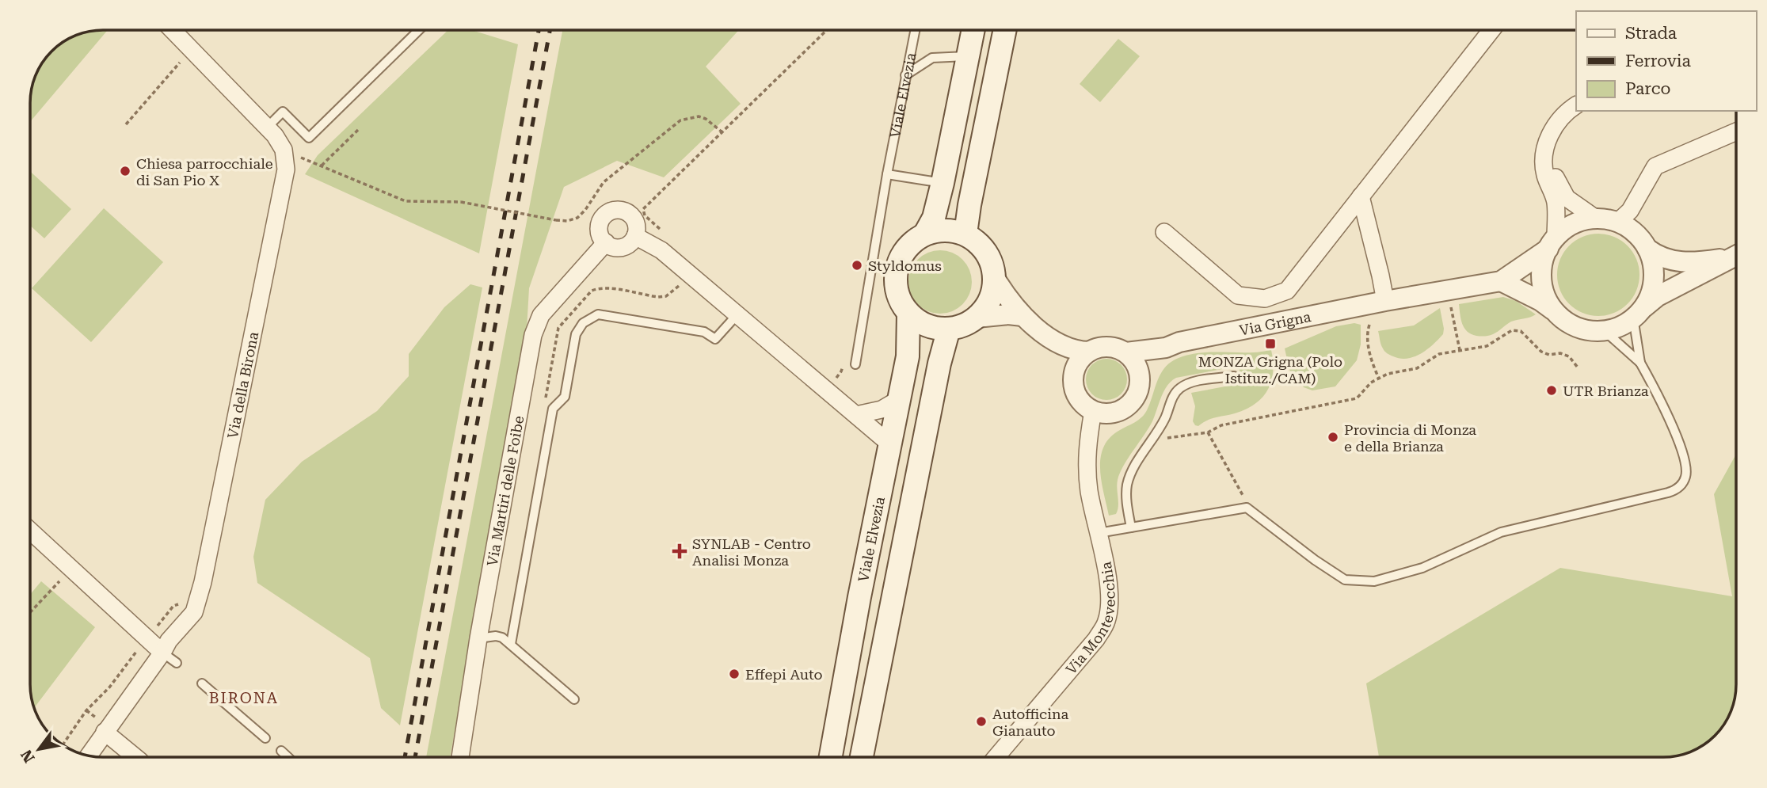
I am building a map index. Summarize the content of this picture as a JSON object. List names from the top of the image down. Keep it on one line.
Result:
{"streets":{"main road":["Viale Elvezia"],"street":["Via Grigna","Via della Birona","Via Martiri delle Foibe","Via Montevecchia"]},"crossings":[["Via Grigna","Via Montevecchia"]],"districts":["BIRONA"],"places":{"other":["Chiesa parrocchiale di San Pio X","Styldomus","UTR Brianza","Provincia di Monza e della Brianza","Effepi Auto","Autofficina Gianauto"],"transit":["MONZA Grigna (Polo Istituz./CAM)"],"health":["SYNLAB - Centro Analisi Monza"]},"legend":["Strada","Ferrovia","Parco"],"north":"bottom left"}
